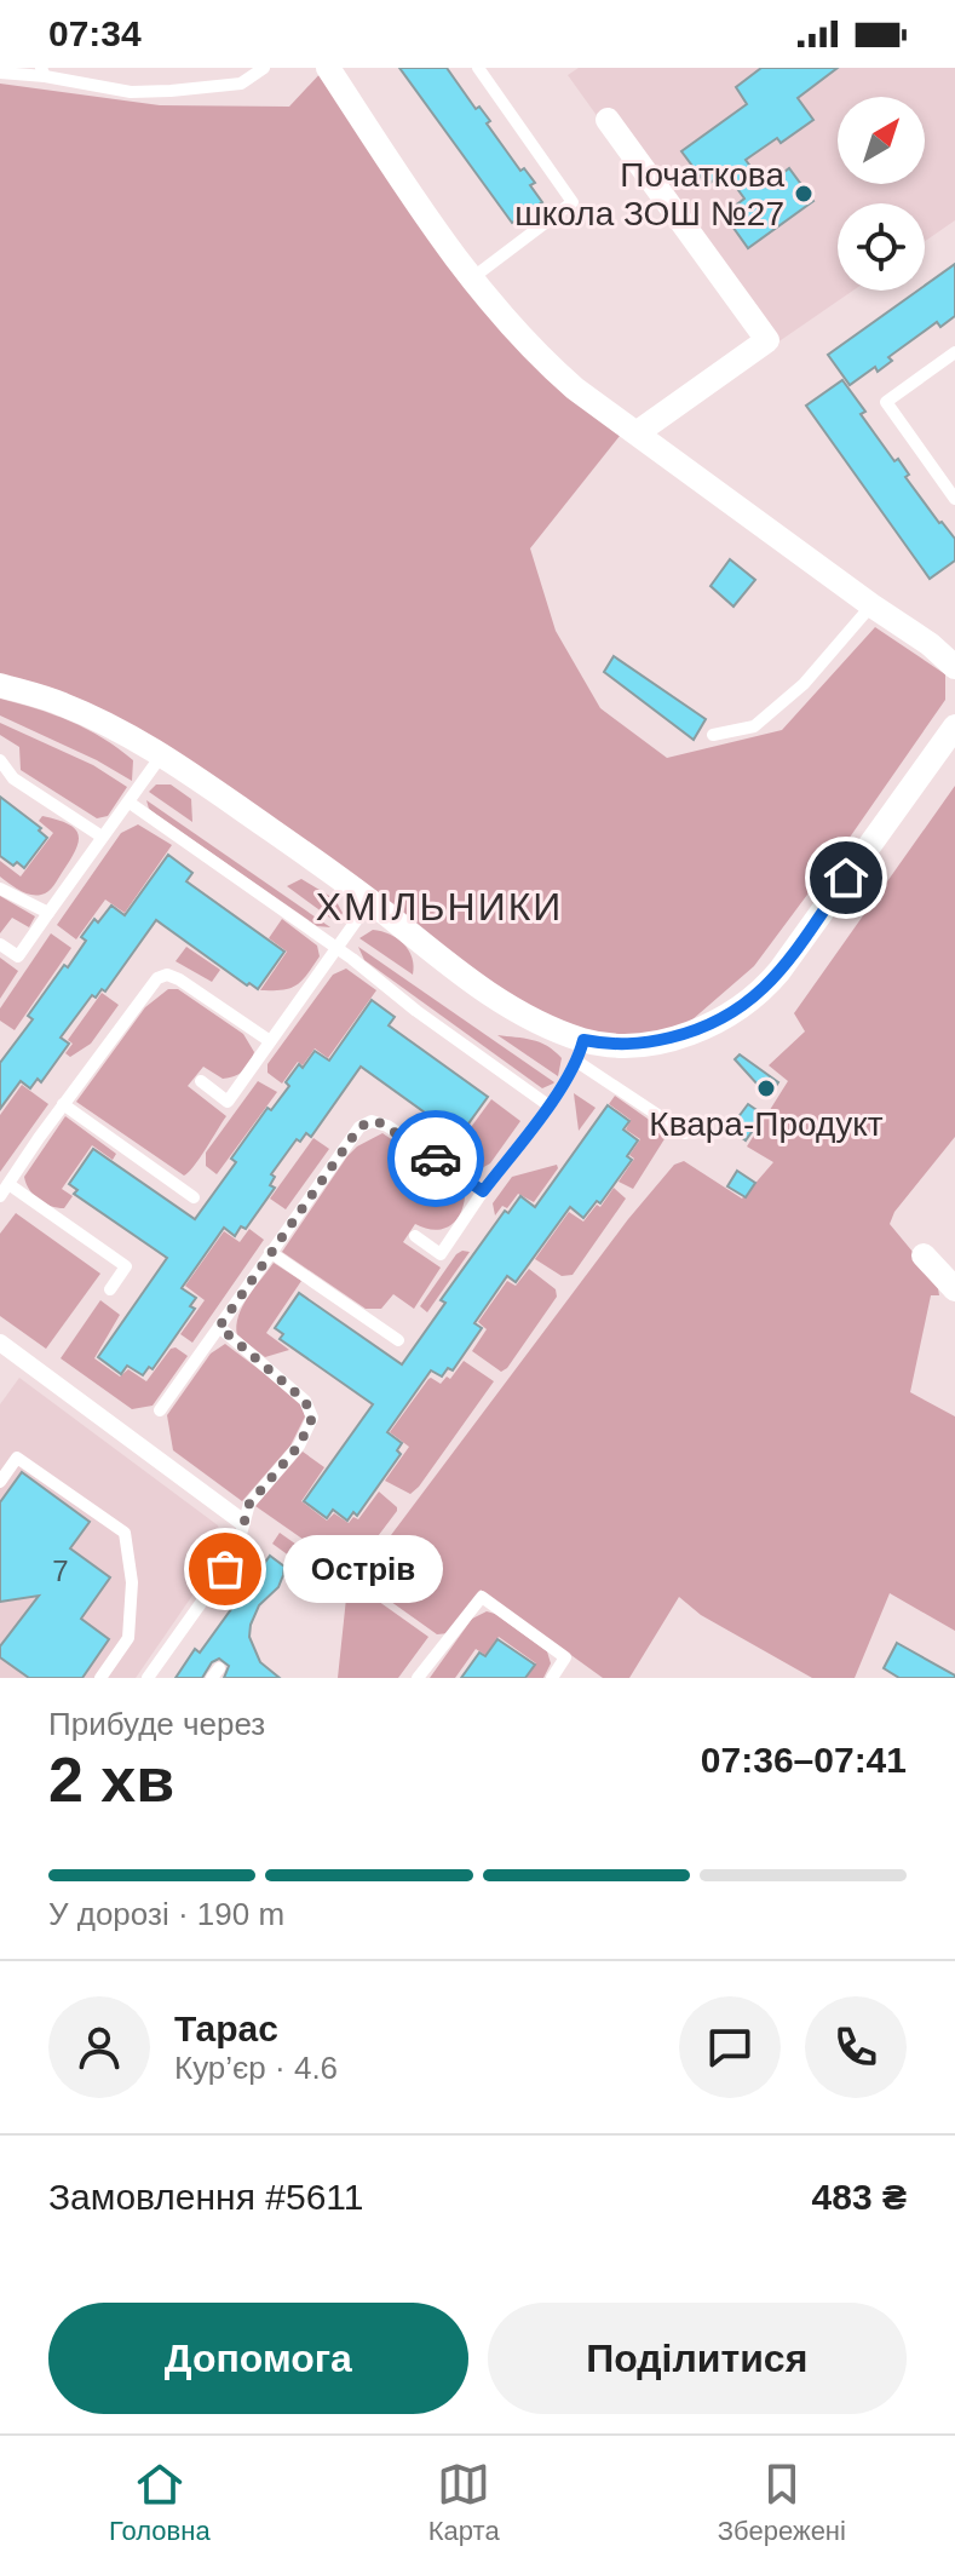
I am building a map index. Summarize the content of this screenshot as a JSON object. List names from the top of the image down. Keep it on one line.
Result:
{"districts":["ХМІЛЬНИКИ"],"places":["Початкова школа ЗОШ №27","Квара-Продукт","Острів"],"house_numbers":["7"],"north":"top right","page":{"status":"07:34","bubble":"Острів","heading":["2 хв","Прибуде через","07:36–07:41"],"panel":["Тарас","Кур’єр · 4.6","Замовлення #5611","483 ₴"],"bar":"У дорозі · 190 m","buttons":["Допомога","Поділитися"],"tabs":["Головна","Карта","Збережені"]}}
